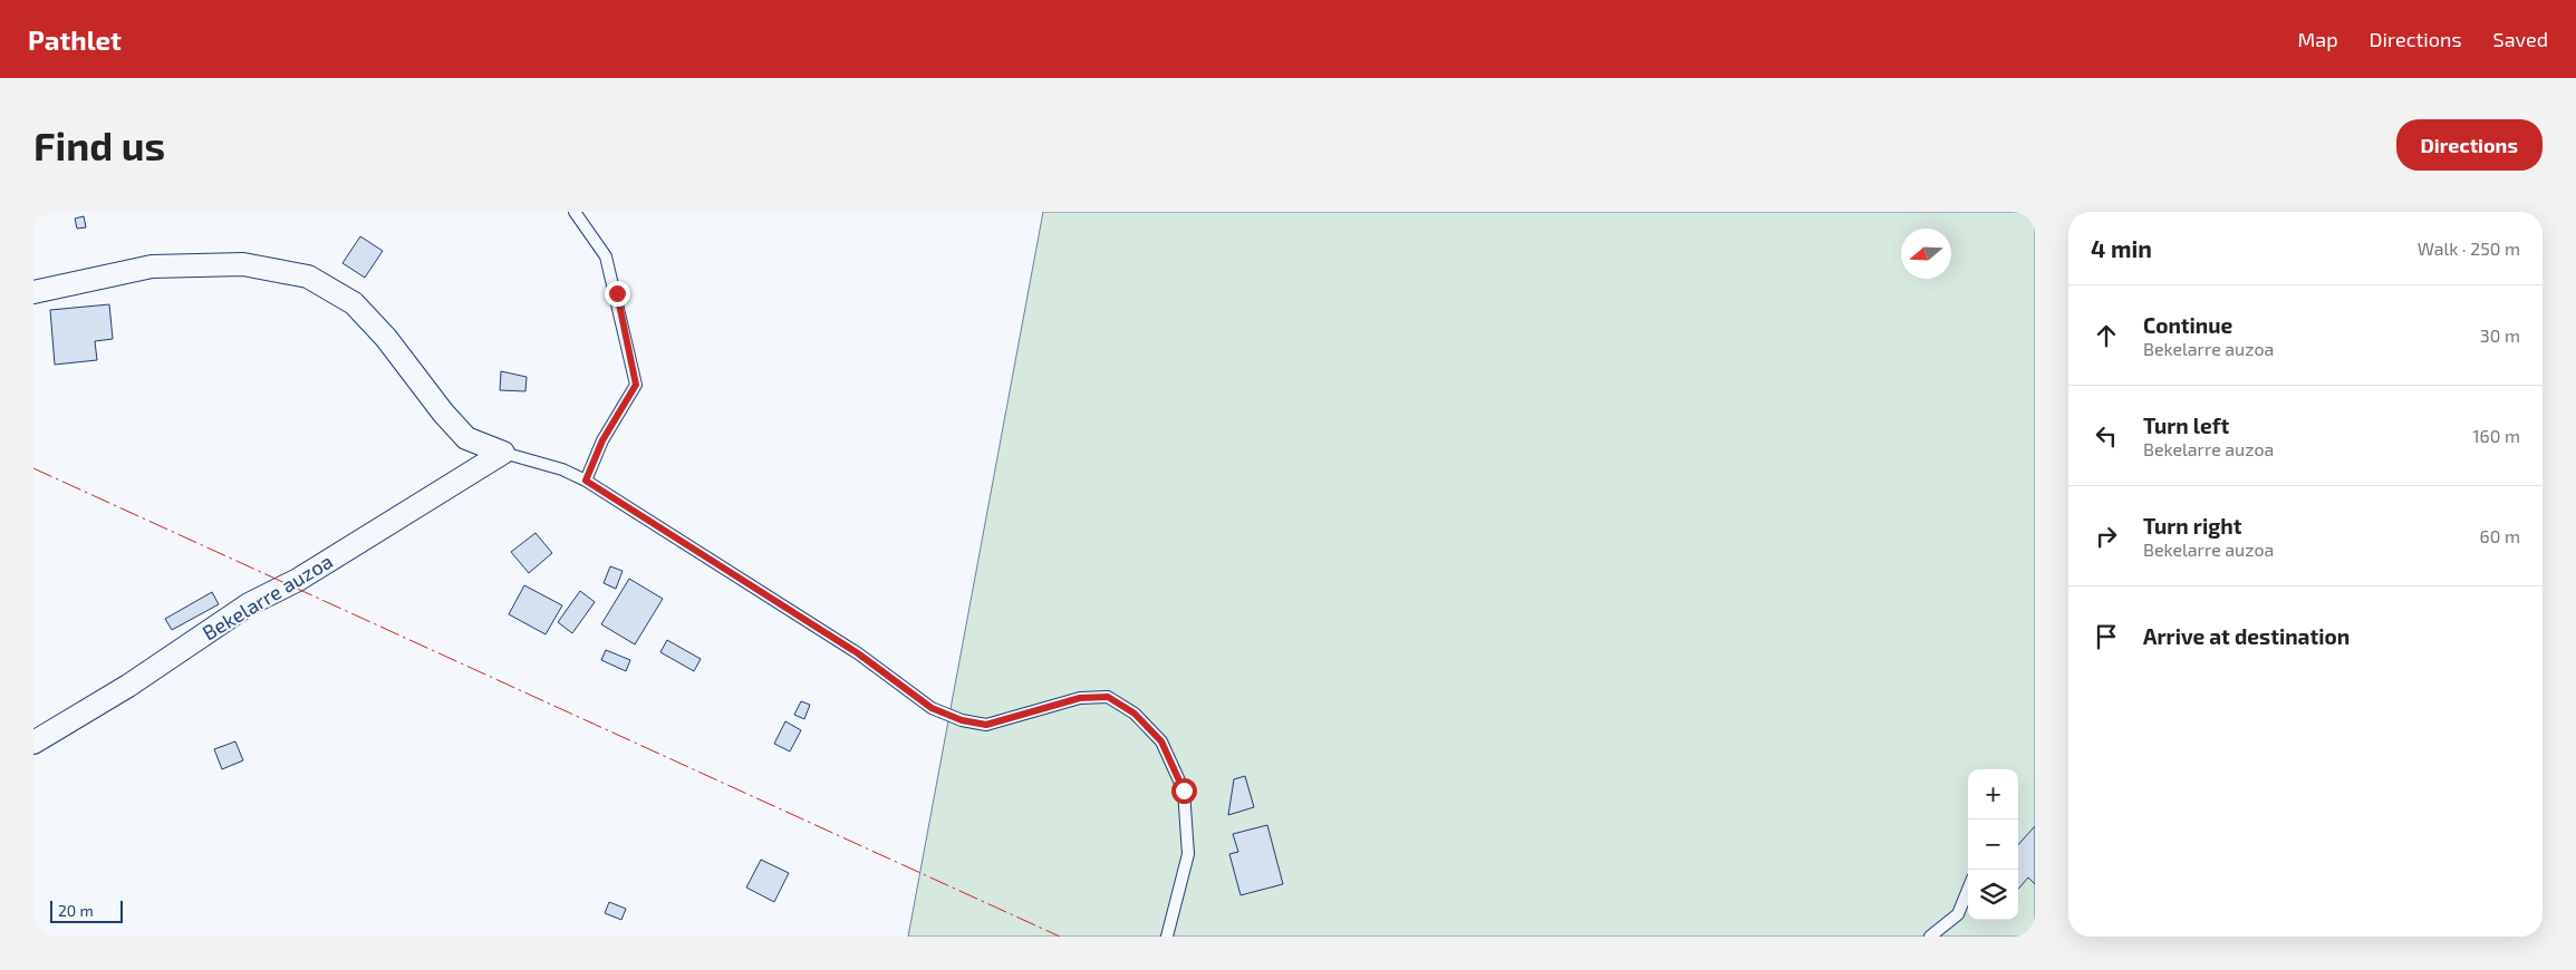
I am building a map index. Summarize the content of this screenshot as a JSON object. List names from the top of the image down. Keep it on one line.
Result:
{"streets":{"street":["Bekelarre auzoa"]},"scale_bar":"20 m","north":"left","page":{"header":"Pathlet","nav":["Map","Directions","Saved"],"buttons":"Directions","title":"Find us","heading":["4 min","Walk · 250 m"],"list":[["Continue","Bekelarre auzoa","30 m"],["Turn left","Bekelarre auzoa","160 m"],["Turn right","Bekelarre auzoa","60 m"],"Arrive at destination"],"map_buttons":["+","−"],"scale":"20 m"}}
